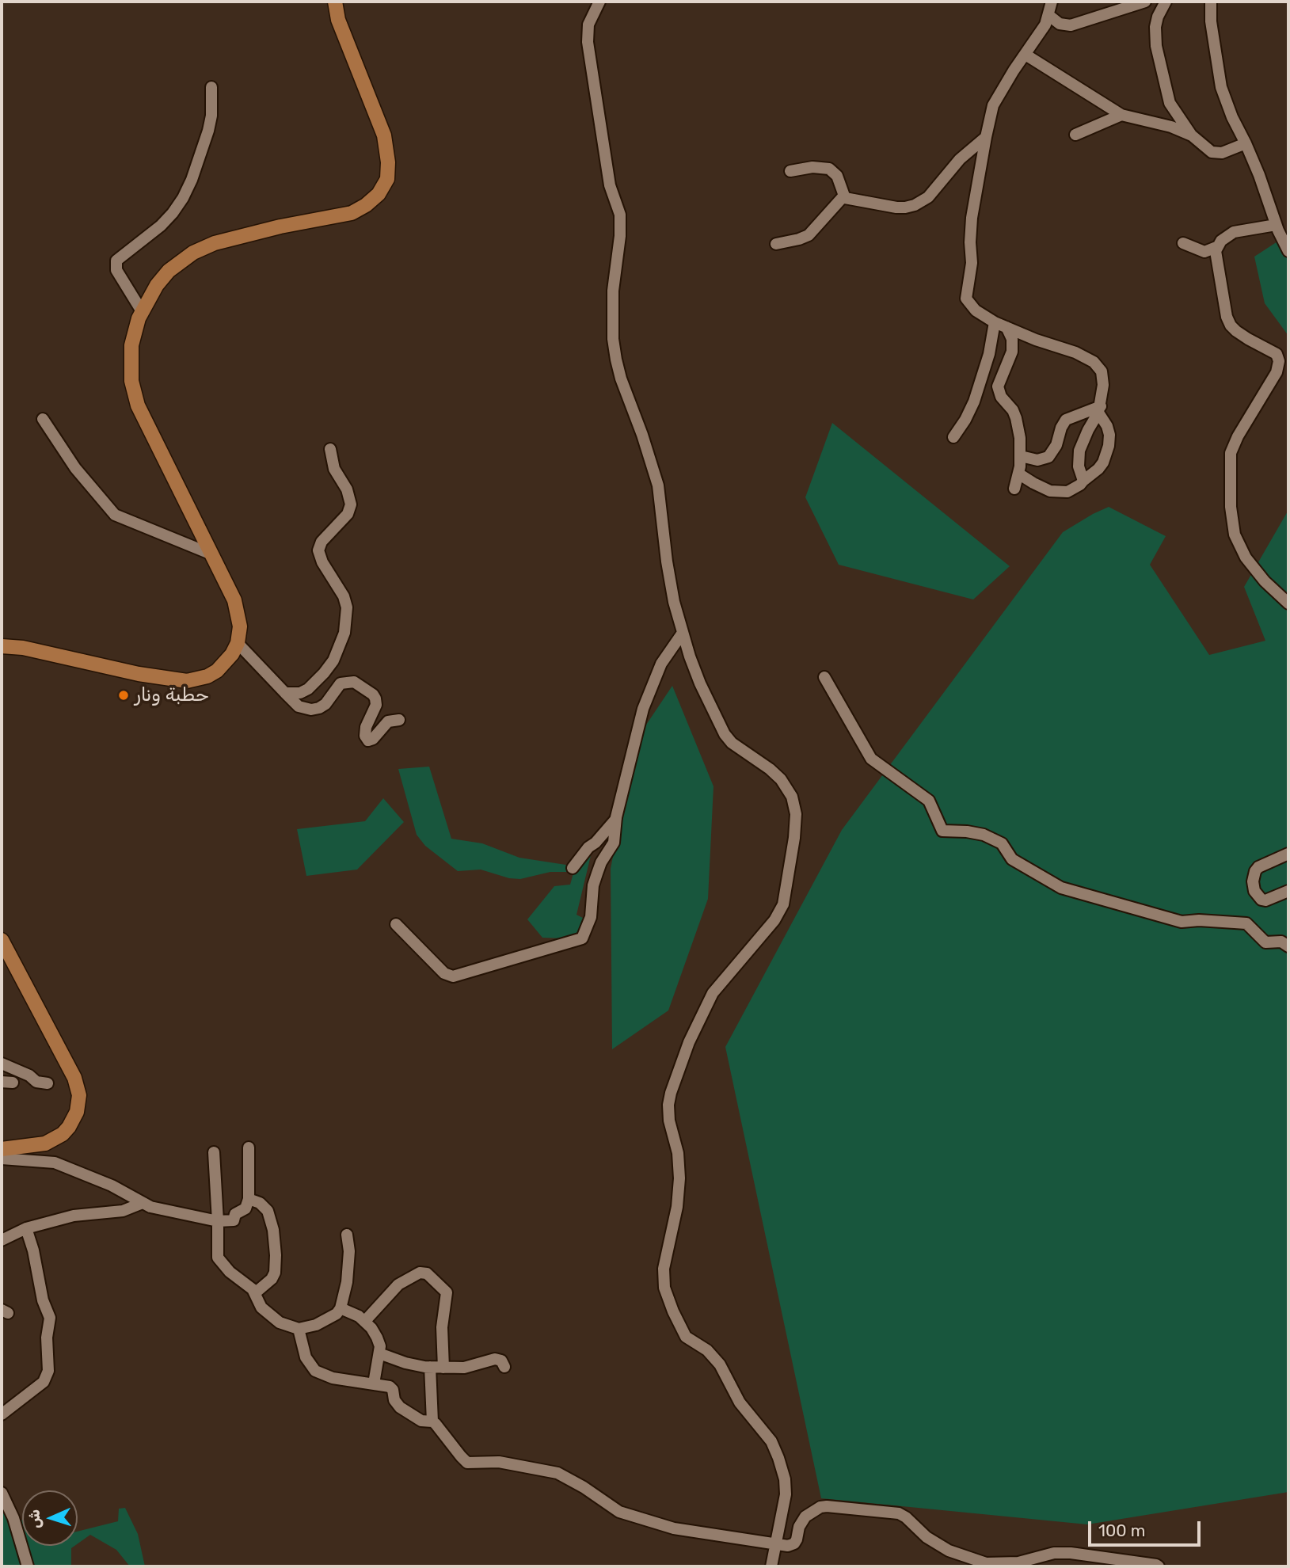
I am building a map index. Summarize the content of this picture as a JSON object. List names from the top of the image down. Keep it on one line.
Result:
{"places":["حطبة ونار"],"scale_bar":"100 m","north":"left"}
